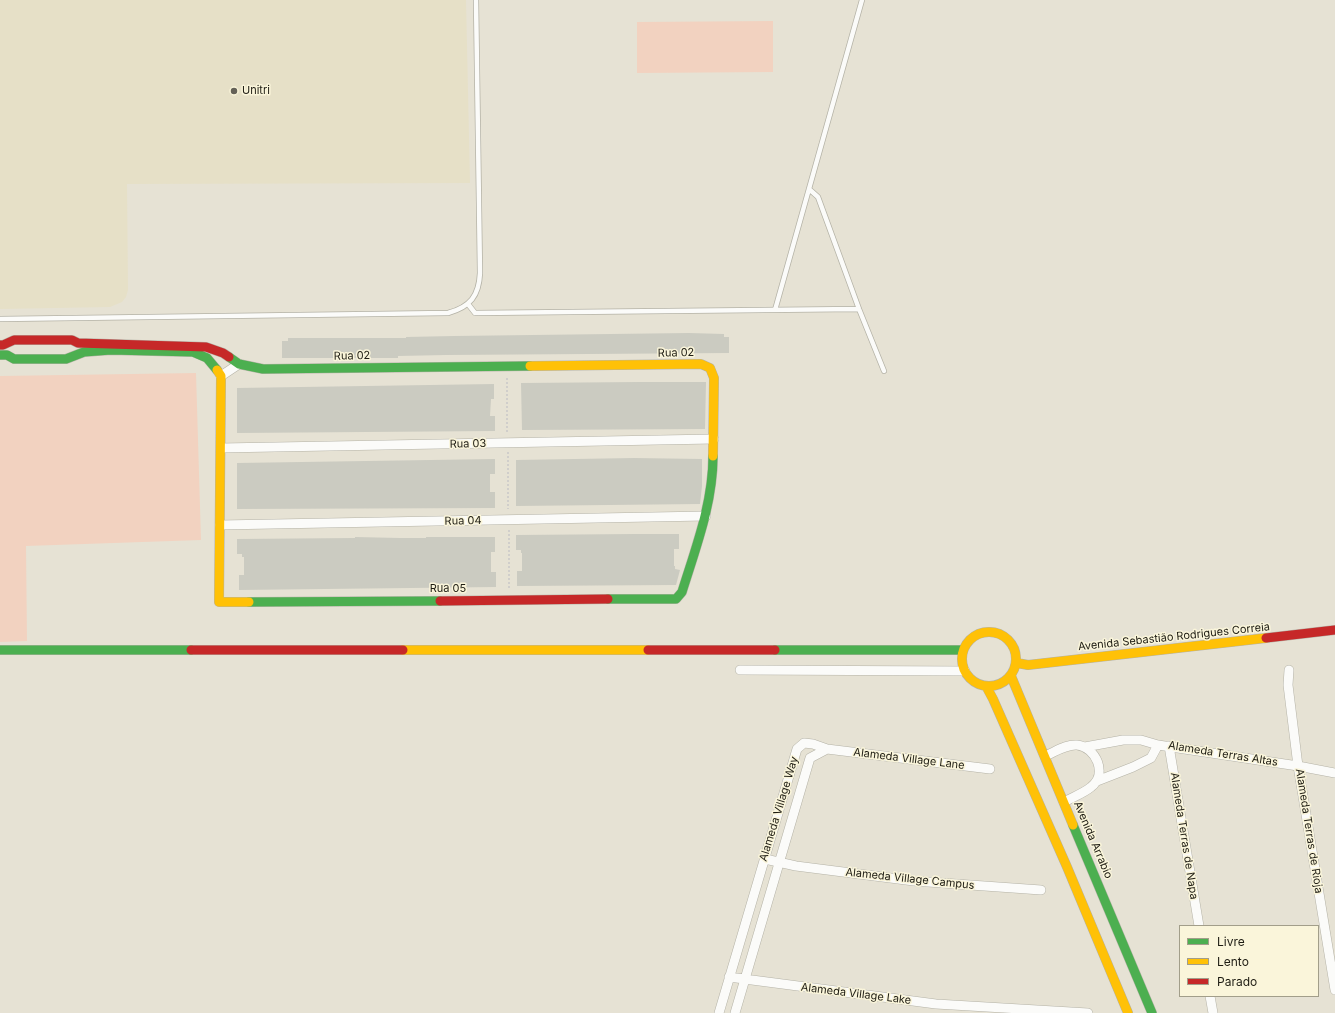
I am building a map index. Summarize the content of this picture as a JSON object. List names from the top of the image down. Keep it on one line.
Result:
{"streets":{"street":["Rua 02","Rua 03","Rua 04","Rua 05","Avenida Sebastião Rodrigues Correia","Alameda Terras Altas","Alameda Village Lane","Alameda Village Way","Alameda Terras de Rioja","Alameda Terras de Napa","Avenida Arrabio","Alameda Village Campus","Alameda Village Lake"]},"crossings":[["Rua 02","Rua 03"],["Rua 04","Rua 05"],["Avenida Sebastião Rodrigues Correia","Avenida Arrabio"],["Alameda Terras Altas","Alameda Terras de Rioja"],["Alameda Terras Altas","Alameda Terras de Napa"],["Alameda Terras Altas","Avenida Arrabio"],["Alameda Village Lane","Alameda Village Way"],["Alameda Village Way","Alameda Village Campus"],["Alameda Village Way","Alameda Village Lake"]],"places":["Unitri"],"legend":["Livre","Lento","Parado"]}
